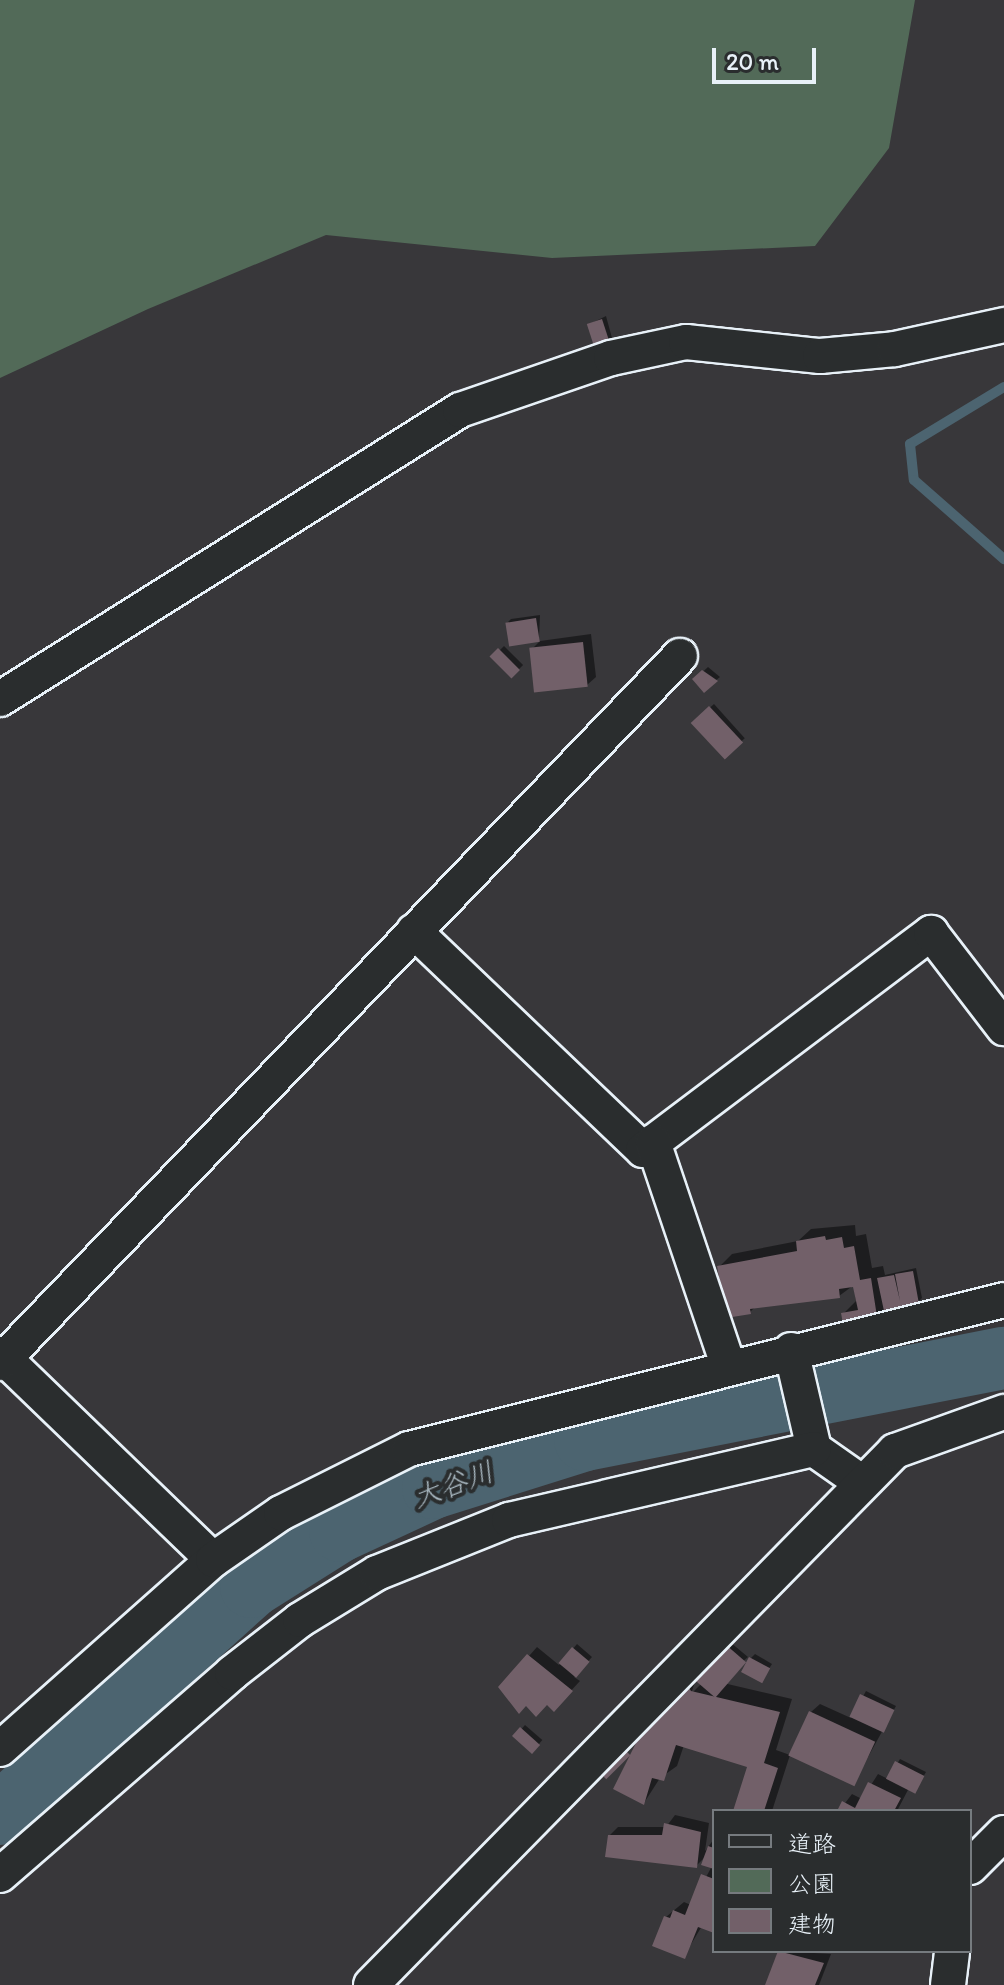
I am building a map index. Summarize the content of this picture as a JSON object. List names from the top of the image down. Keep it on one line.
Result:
{"water":["大谷川"],"legend":["道路","公園","建物"],"scale_bar":"20 m"}
